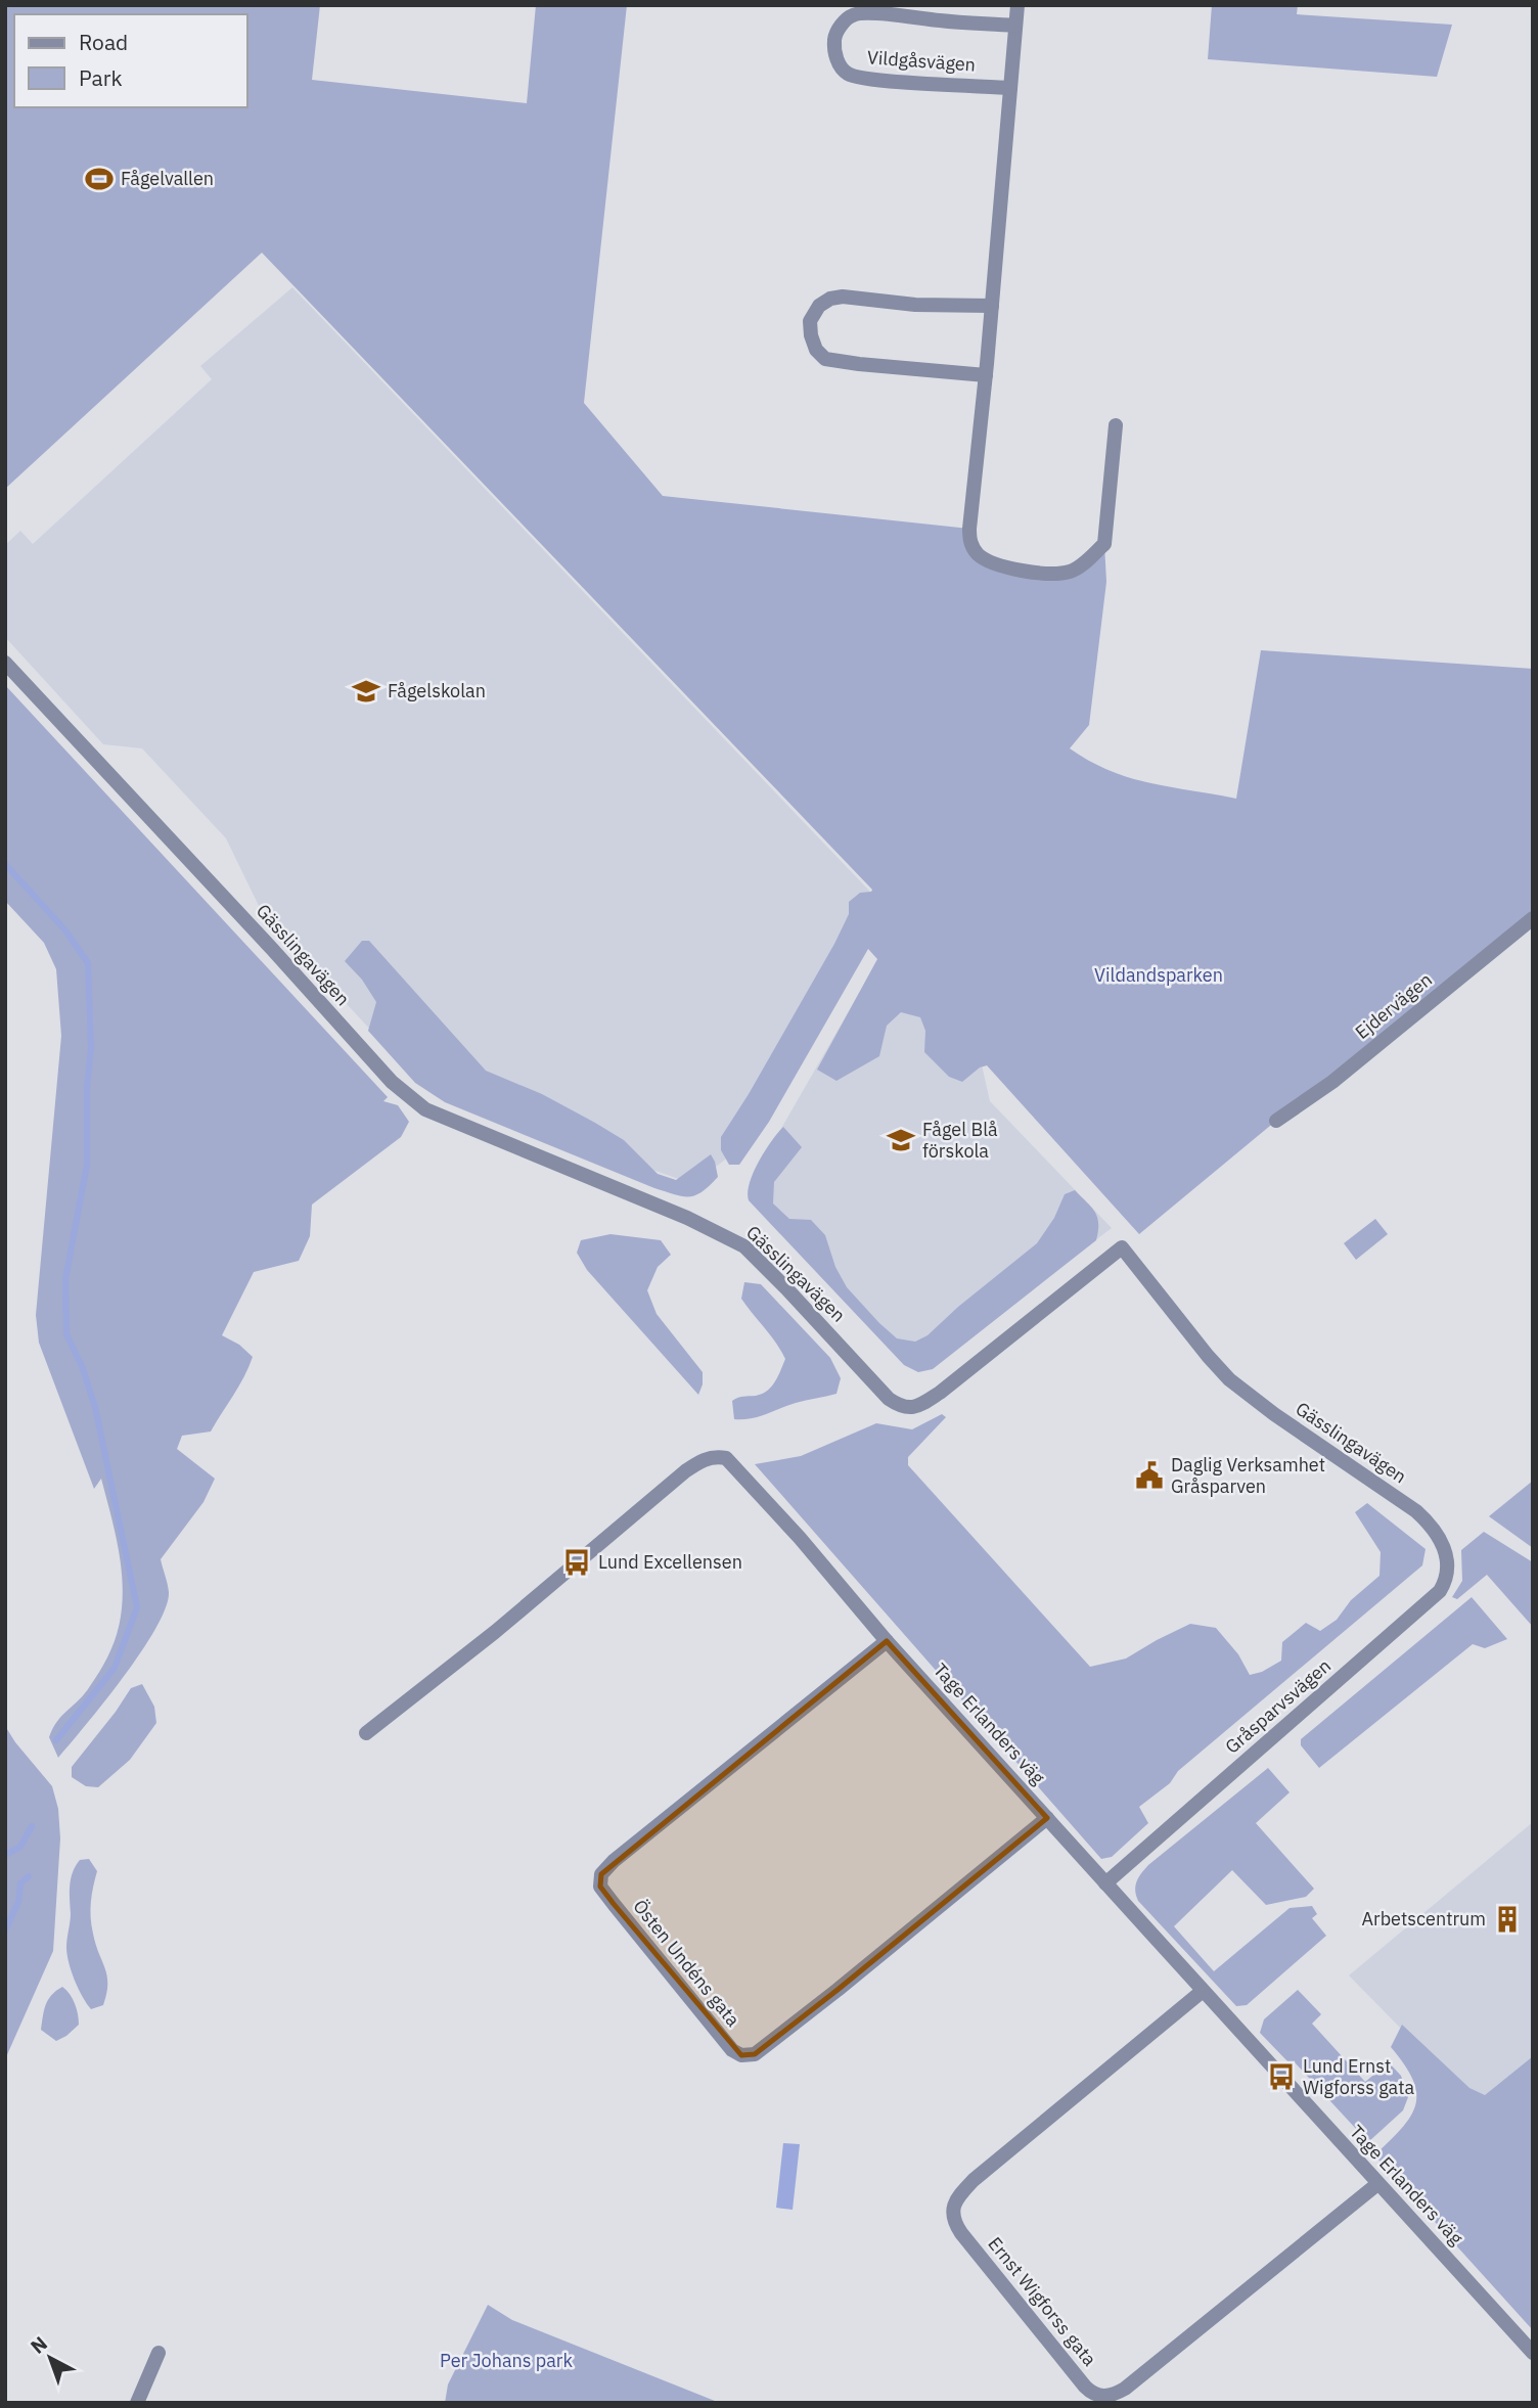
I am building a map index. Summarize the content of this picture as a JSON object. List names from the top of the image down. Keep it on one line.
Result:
{"streets":{"street":["Vildgåsvägen","Gässlingavägen","Ejdervägen","Gråsparvsvägen","Tage Erlanders väg","Östen Undéns gata","Ernst Wigforss gata"]},"crossings":[["Gässlingavägen","Gråsparvsvägen"],["Gråsparvsvägen","Tage Erlanders väg"],["Tage Erlanders väg","Östen Undéns gata"],["Tage Erlanders väg","Ernst Wigforss gata"]],"parks":["Vildandsparken","Per Johans park"],"places":{"sports":["Fågelvallen"],"school or university":["Fågelskolan","Fågel Blå förskola"],"public building":["Daglig Verksamhet Gråsparven"],"bus stop":["Lund Excellensen","Lund Ernst Wigforss gata"],"building":["Arbetscentrum"]},"legend":["Road","Park"],"north":"top left"}
